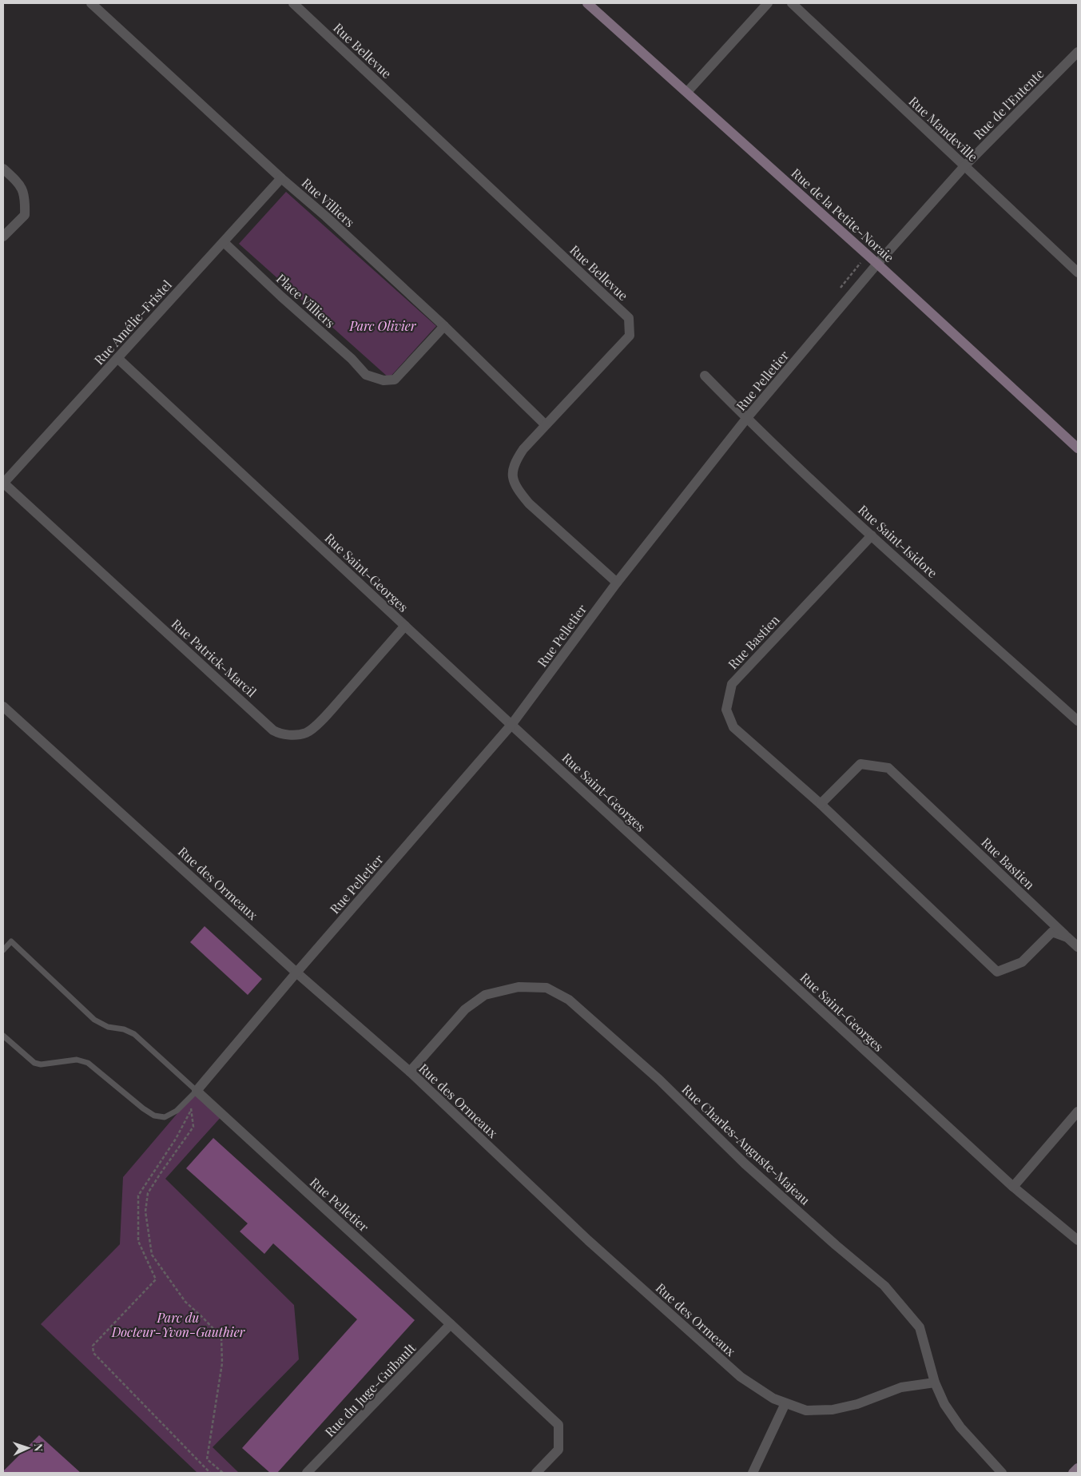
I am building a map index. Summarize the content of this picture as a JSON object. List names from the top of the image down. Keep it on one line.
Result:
{"streets":{"street":["Rue Bellevue","Rue de l'Entente","Rue Mandeville","Rue Villiers","Rue de la Petite-Noraie","Place Villiers","Rue Amélie-Fristel","Rue Pelletier","Rue Saint-Isidore","Rue Saint-Georges","Rue Bastien","Rue Patrick-Marcil","Rue des Ormeaux","Rue Charles-Auguste-Majeau","Rue du Juge-Guibault"]},"crossings":[["Rue Bellevue","Rue Villiers"],["Rue Bellevue","Rue Pelletier"],["Rue de l'Entente","Rue Mandeville"],["Rue de l'Entente","Rue de la Petite-Noraie"],["Rue de l'Entente","Rue Pelletier"],["Rue Villiers","Place Villiers"],["Rue Villiers","Rue Amélie-Fristel"],["Rue de la Petite-Noraie","Rue Pelletier"],["Place Villiers","Rue Amélie-Fristel"],["Rue Amélie-Fristel","Rue Saint-Georges"],["Rue Amélie-Fristel","Rue Patrick-Marcil"],["Rue Pelletier","Rue Saint-Isidore"],["Rue Pelletier","Rue Saint-Georges"],["Rue Pelletier","Rue des Ormeaux"],["Rue Pelletier","Rue du Juge-Guibault"],["Rue Saint-Isidore","Rue Bastien"],["Rue Saint-Georges","Rue Patrick-Marcil"],["Rue des Ormeaux","Rue Charles-Auguste-Majeau"]],"parks":["Parc Olivier","Parc du Docteur-Yvon-Gauthier"],"north":"right"}
